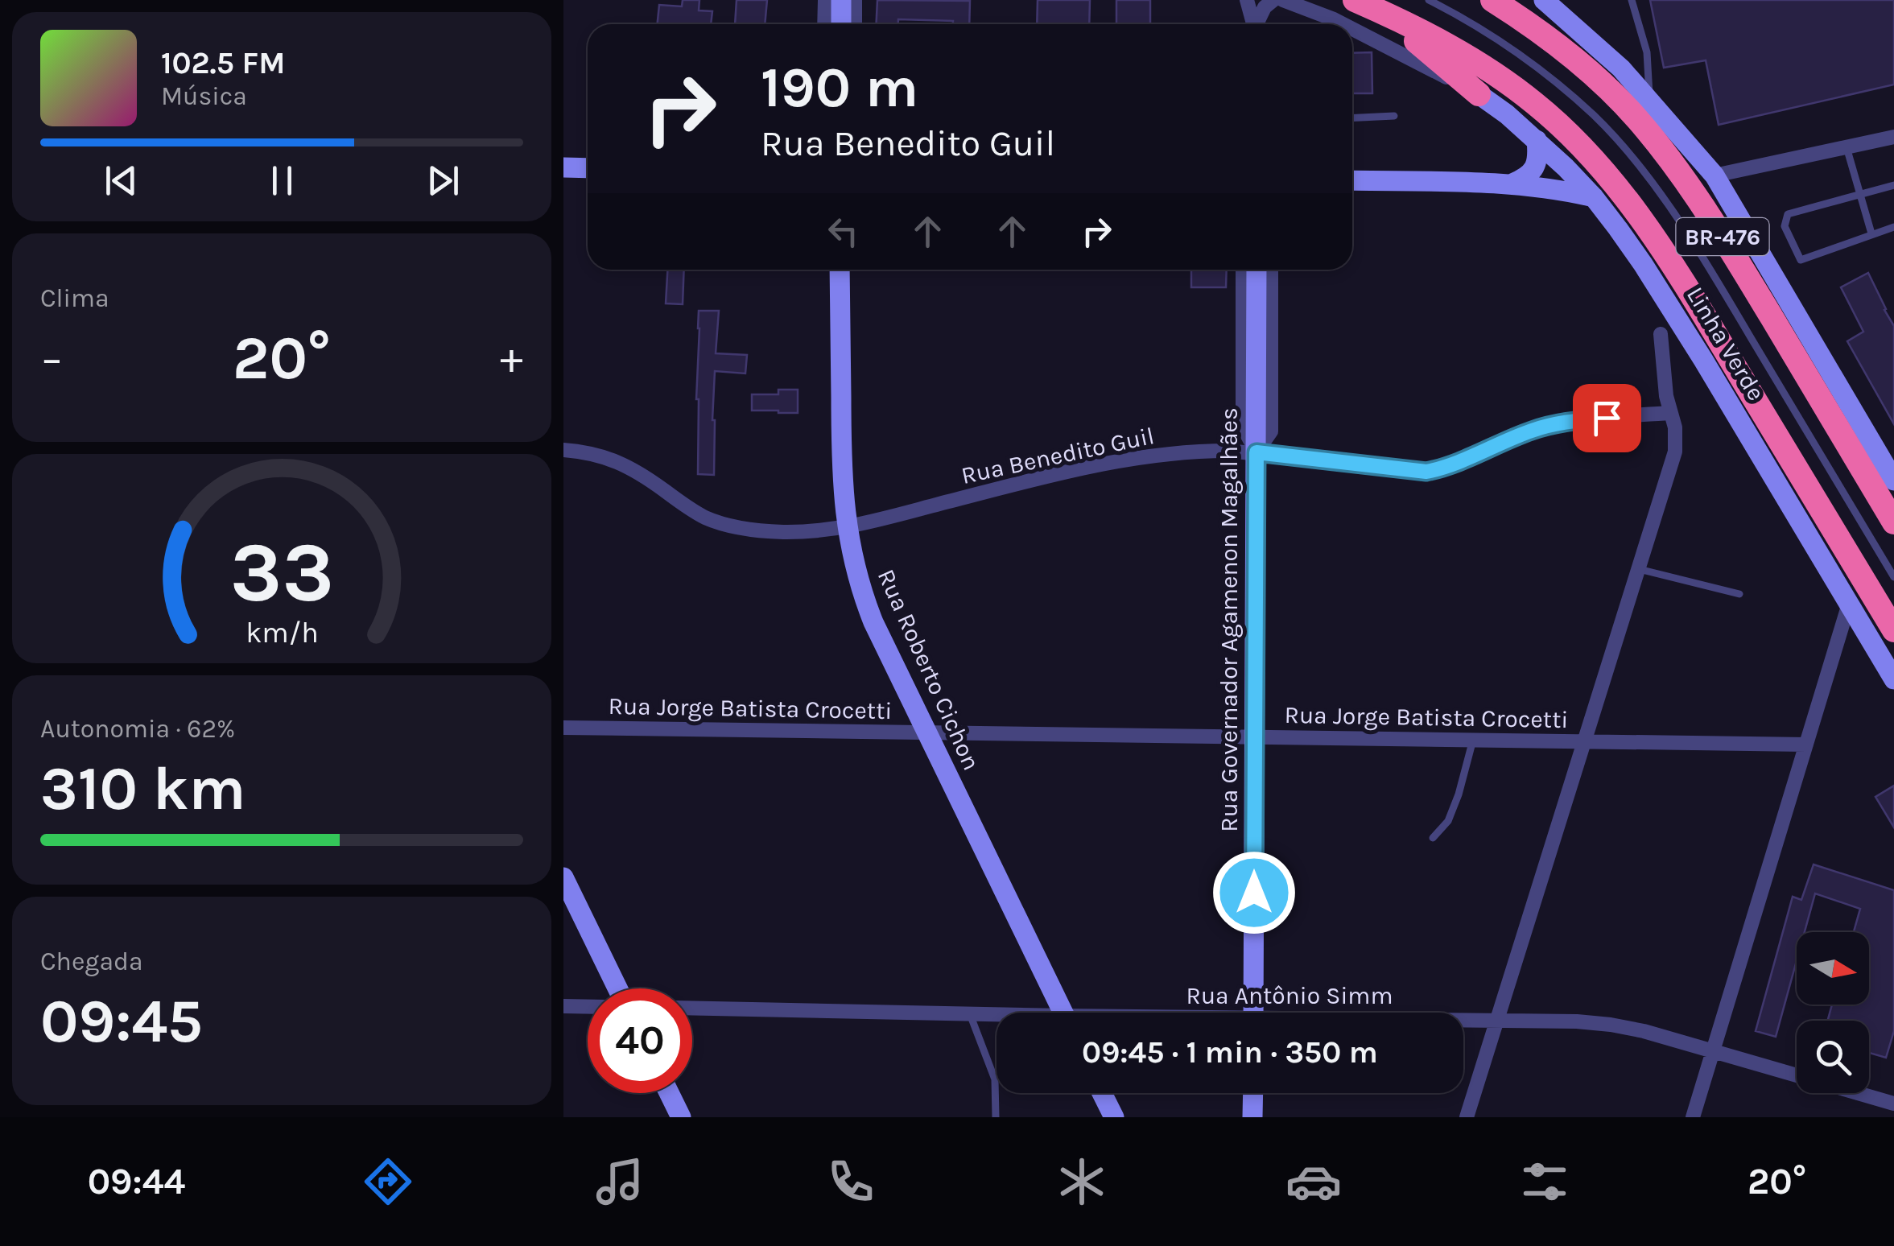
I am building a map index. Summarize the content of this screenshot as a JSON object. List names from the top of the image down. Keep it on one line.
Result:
{"streets":{"highway":["BR-476","Linha Verde"],"street":["Rua Benedito Guil","Rua Governador Agamenon Magalhães","Rua Roberto Cichon","Rua Jorge Batista Crocetti","Rua Antônio Simm"]},"crossings":[["Rua Benedito Guil","Rua Governador Agamenon Magalhães"],["Rua Benedito Guil","Rua Roberto Cichon"],["Rua Governador Agamenon Magalhães","Rua Jorge Batista Crocetti"],["Rua Roberto Cichon","Rua Jorge Batista Crocetti"]],"north":"right","page":{"turn":["190 m","Rua Benedito Guil"],"song":["102.5 FM","Música"],"tile":["Clima",["Autonomia · 62%","310 km"],["Chegada","09:45"]],"heat":["−","20°","+"],"limit":"40","trip":"09:45 · 1 min · 350 m","tabs":["09:44","20°"],"gauge":["33","km/h"]}}
